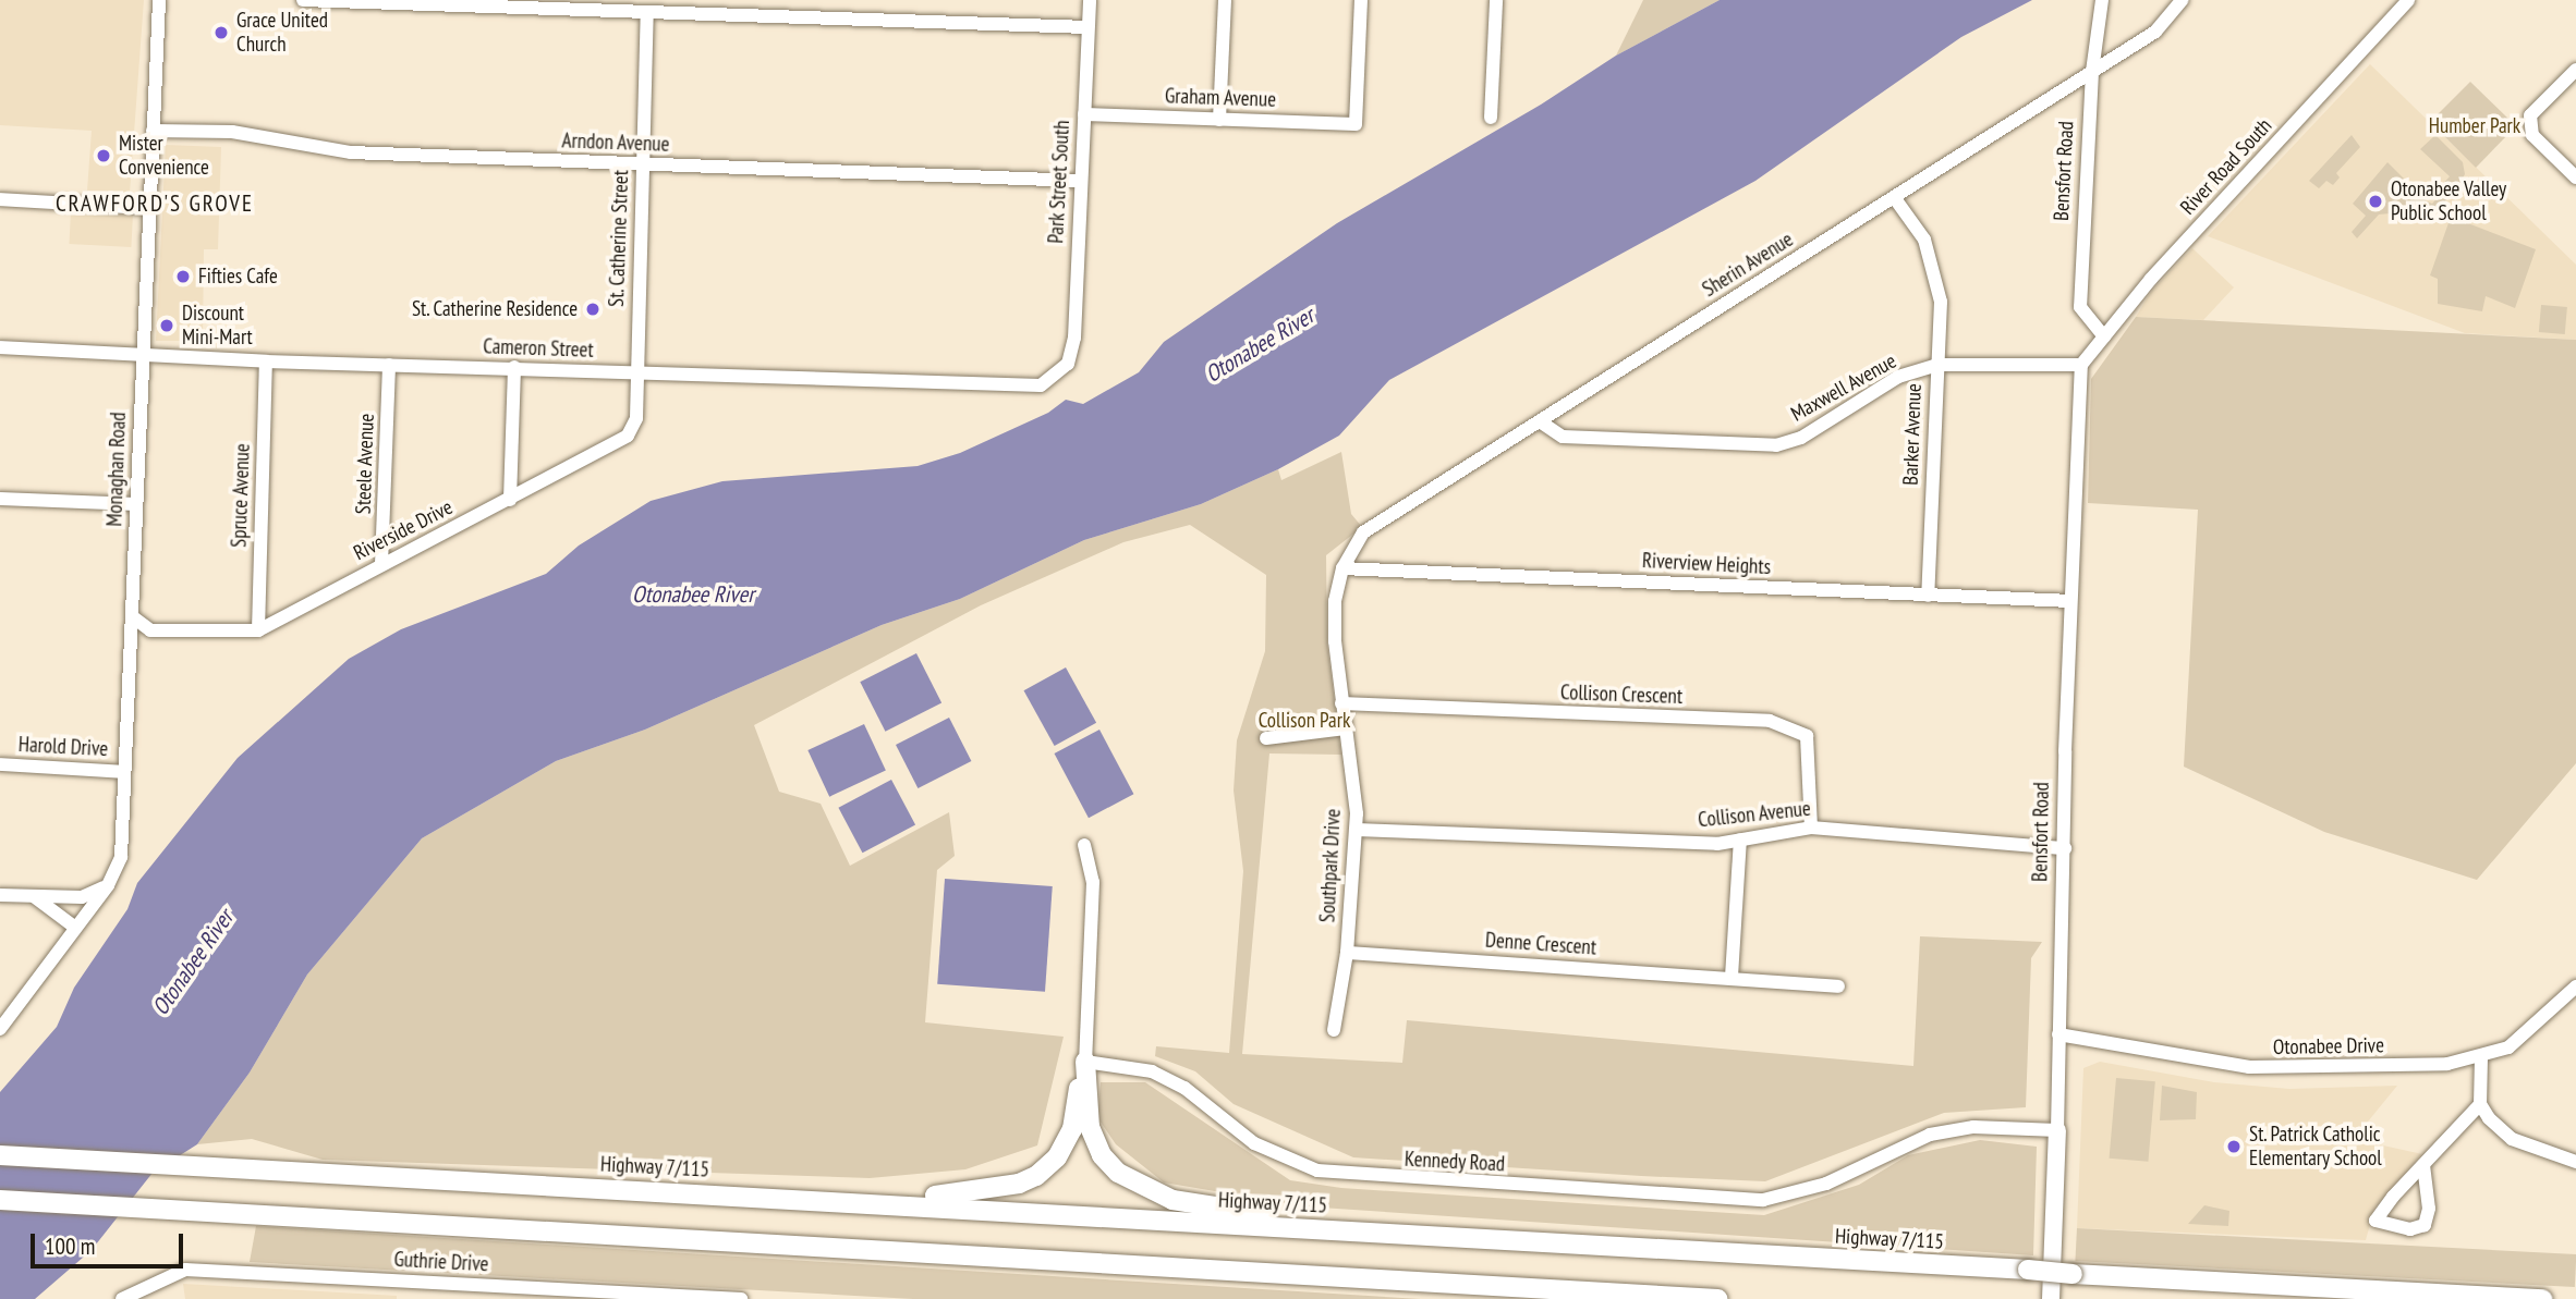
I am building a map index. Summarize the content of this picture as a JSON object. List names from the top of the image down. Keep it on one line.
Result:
{"streets":{"highway":["Highway 7/115"],"main road":["Bensfort Road"],"street":["Graham Avenue","Arndon Avenue","River Road South","Park Street South","St. Catherine Street","Sherin Avenue","Cameron Street","Maxwell Avenue","Barker Avenue","Steele Avenue","Monaghan Road","Spruce Avenue","Riverside Drive","Riverview Heights","Collison Crescent","Harold Drive","Collison Avenue","Southpark Drive","Denne Crescent","Otonabee Drive","Kennedy Road","Guthrie Drive"]},"crossings":[["Graham Avenue","Park Street South"],["Arndon Avenue","Park Street South"],["Arndon Avenue","St. Catherine Street"],["Arndon Avenue","Monaghan Road"],["River Road South","Bensfort Road"],["River Road South","Maxwell Avenue"],["Bensfort Road","Sherin Avenue"],["Bensfort Road","Maxwell Avenue"],["Bensfort Road","Riverview Heights"],["Bensfort Road","Collison Avenue"],["Bensfort Road","Otonabee Drive"],["Bensfort Road","Kennedy Road"],["Park Street South","Cameron Street"],["St. Catherine Street","Cameron Street"],["St. Catherine Street","Riverside Drive"],["Sherin Avenue","Maxwell Avenue"],["Sherin Avenue","Barker Avenue"],["Sherin Avenue","Riverview Heights"],["Sherin Avenue","Southpark Drive"],["Cameron Street","Steele Avenue"],["Cameron Street","Monaghan Road"],["Cameron Street","Spruce Avenue"],["Cameron Street","Riverside Drive"],["Maxwell Avenue","Barker Avenue"],["Barker Avenue","Riverview Heights"],["Steele Avenue","Riverside Drive"],["Monaghan Road","Riverside Drive"],["Monaghan Road","Harold Drive"],["Spruce Avenue","Riverside Drive"],["Riverview Heights","Southpark Drive"],["Collison Crescent","Collison Avenue"],["Collison Crescent","Southpark Drive"],["Collison Avenue","Southpark Drive"],["Southpark Drive","Denne Crescent"]],"districts":["CRAWFORD'S GROVE"],"water":["Otonabee River"],"parks":["Humber Park","Collison Park"],"places":["Grace United Church","Mister Convenience","Otonabee Valley Public School","Fifties Cafe","St. Catherine Residence","Discount Mini-Mart","St. Patrick Catholic Elementary School"],"scale_bar":"100 m"}
